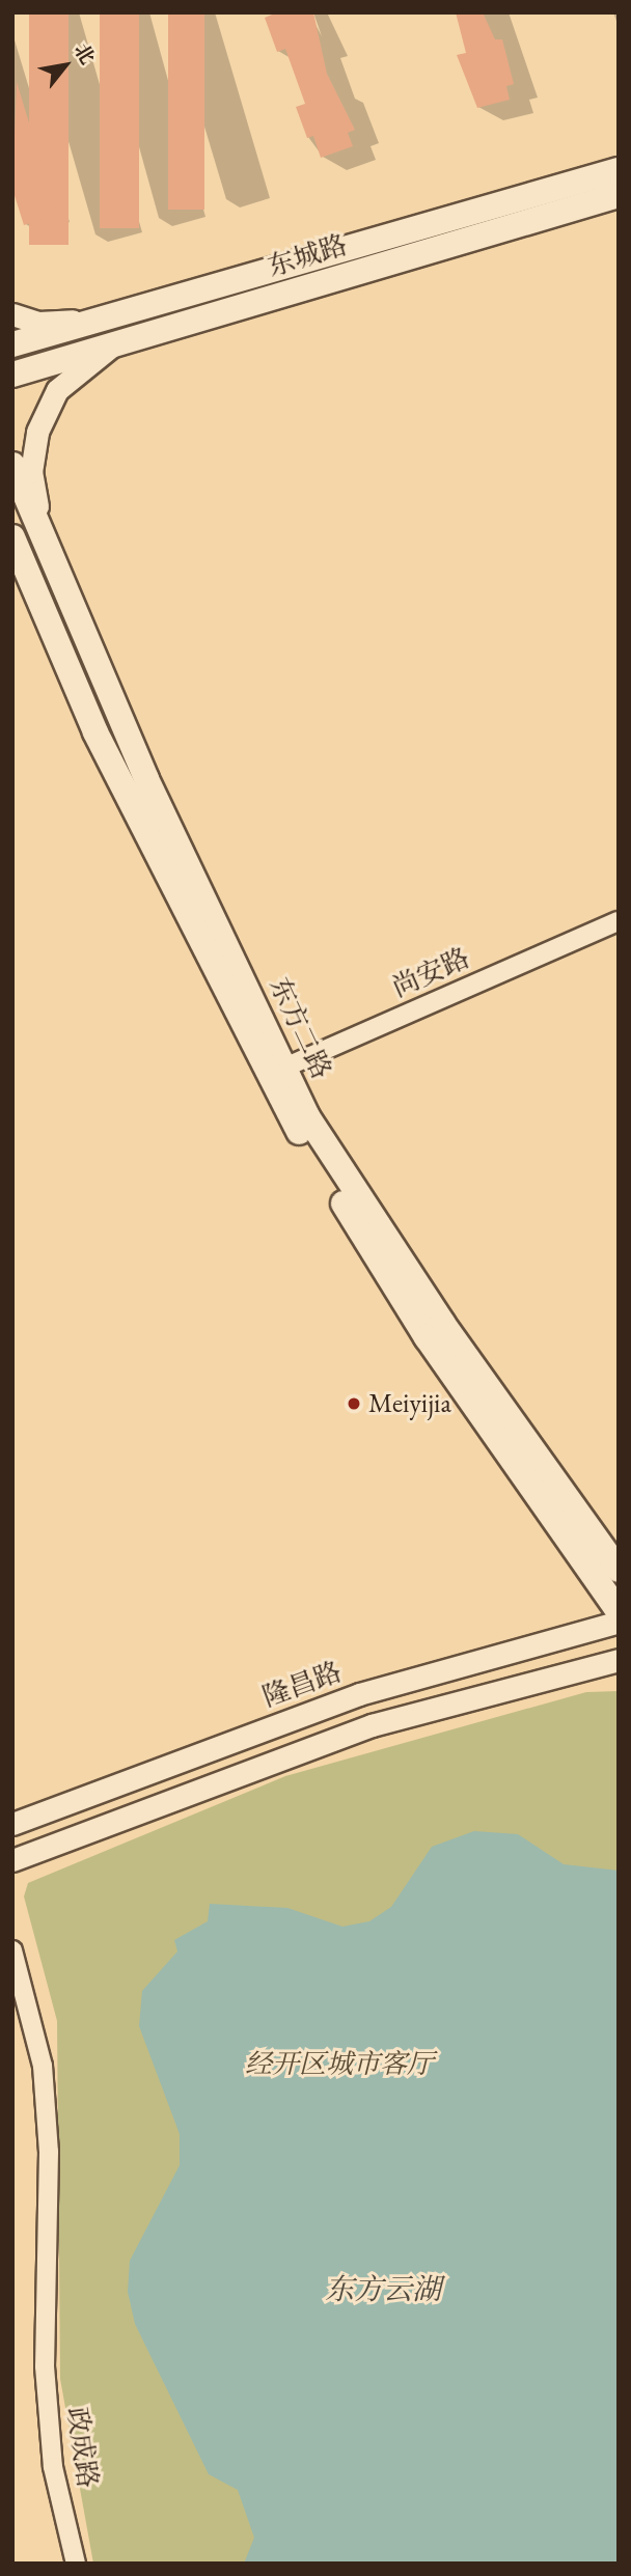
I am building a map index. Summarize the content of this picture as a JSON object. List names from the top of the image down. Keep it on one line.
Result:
{"streets":{"main road":["东城路","东方二路"],"street":["尚安路","隆昌路","政成路"]},"crossings":[["尚安路","东方二路"]],"water":["东方云湖"],"parks":["经开区城市客厅"],"places":["Meiyijia"],"north":"top right"}
